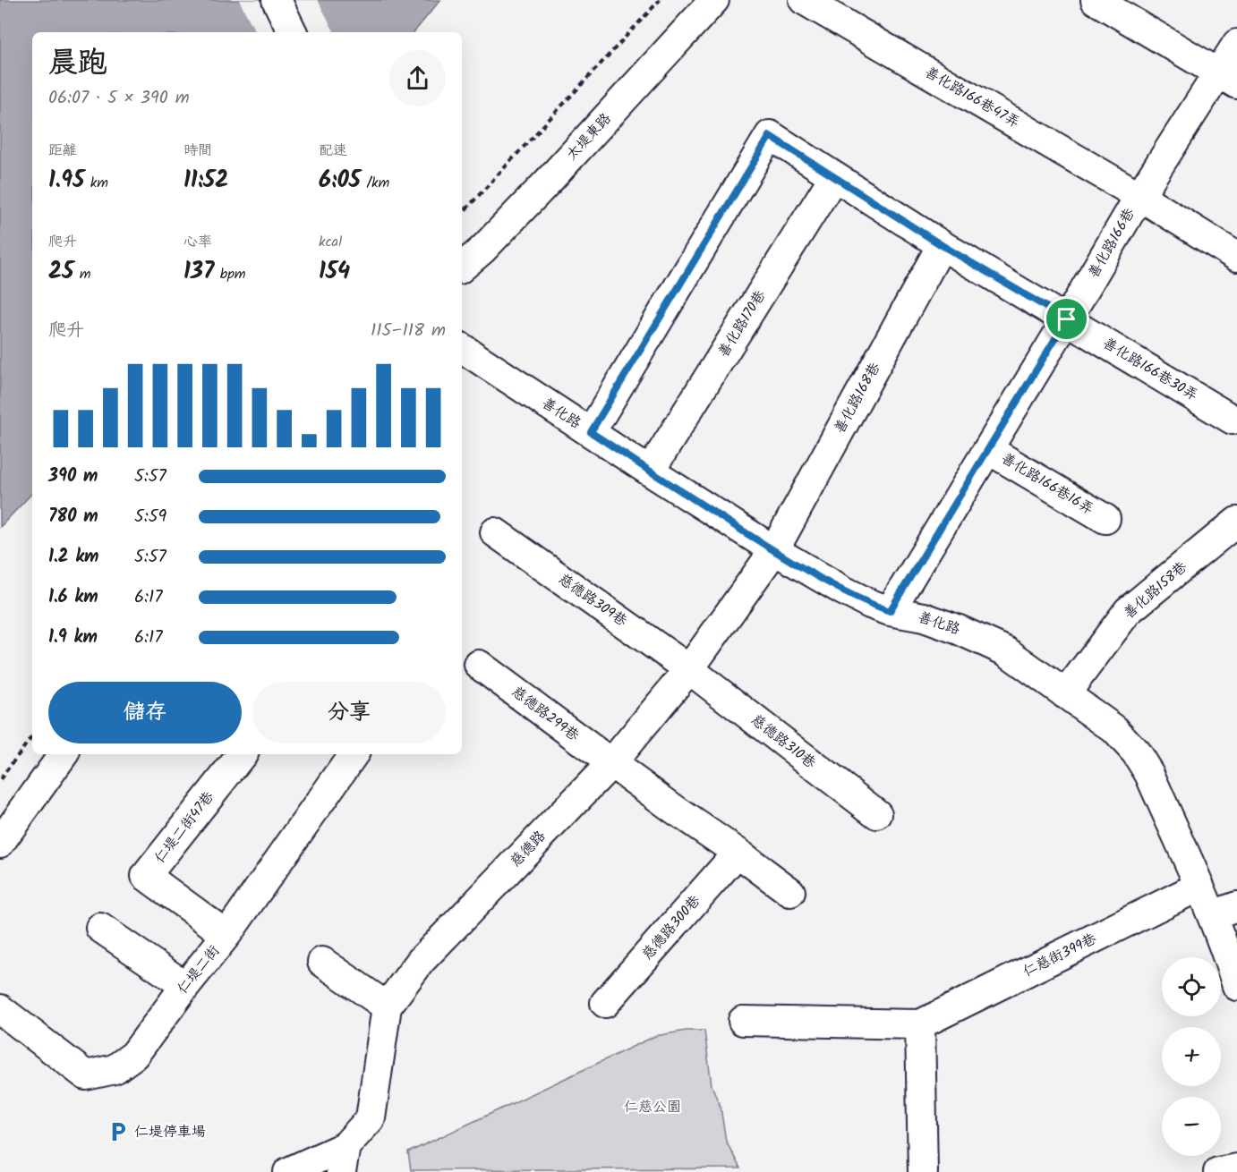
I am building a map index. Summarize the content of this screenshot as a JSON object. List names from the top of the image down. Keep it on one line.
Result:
{"streets":{"street":["善化路166巷47弄","太堤東路","善化路166巷","善化路170巷","善化路166巷30弄","善化路168巷","善化路","善化路166巷16弄","善化路158巷","慈德路309巷","慈德路299巷","慈德路310巷","仁堤二街47巷","慈德路","慈德路300巷","仁慈街399巷","仁堤二街"]},"crossings":[["善化路166巷47弄","善化路166巷"],["善化路166巷","善化路166巷30弄"],["善化路166巷","善化路"],["善化路166巷","善化路166巷16弄"],["善化路170巷","善化路166巷30弄"],["善化路170巷","善化路"],["善化路166巷30弄","善化路168巷"],["善化路166巷30弄","善化路"],["善化路168巷","善化路"],["善化路168巷","慈德路"],["善化路","善化路158巷"],["善化路","慈德路"],["善化路","仁慈街399巷"],["慈德路309巷","慈德路310巷"],["慈德路309巷","慈德路"],["慈德路299巷","慈德路"],["慈德路310巷","慈德路"],["仁堤二街47巷","仁堤二街"]],"parks":["仁慈公園"],"places":{"parking":["仁堤停車場"]},"page":{"heading":["晨跑","06:07 · 5 × 390 m"],"stats":[["距離","1.95 km"],["時間","11:52"],["配速","6:05 /km"],["爬升","25 m"],["心率","137 bpm"],["kcal","154"]],"chart":["爬升","115–118 m"],"list":[{"name":"390 m","note":"5:57"},{"name":"780 m","note":"5:59"},{"name":"1.2 km","note":"5:57"},{"name":"1.6 km","note":"6:17"},{"name":"1.9 km","note":"6:17"}],"buttons":["儲存","分享"],"map_buttons":["+","−"]}}
